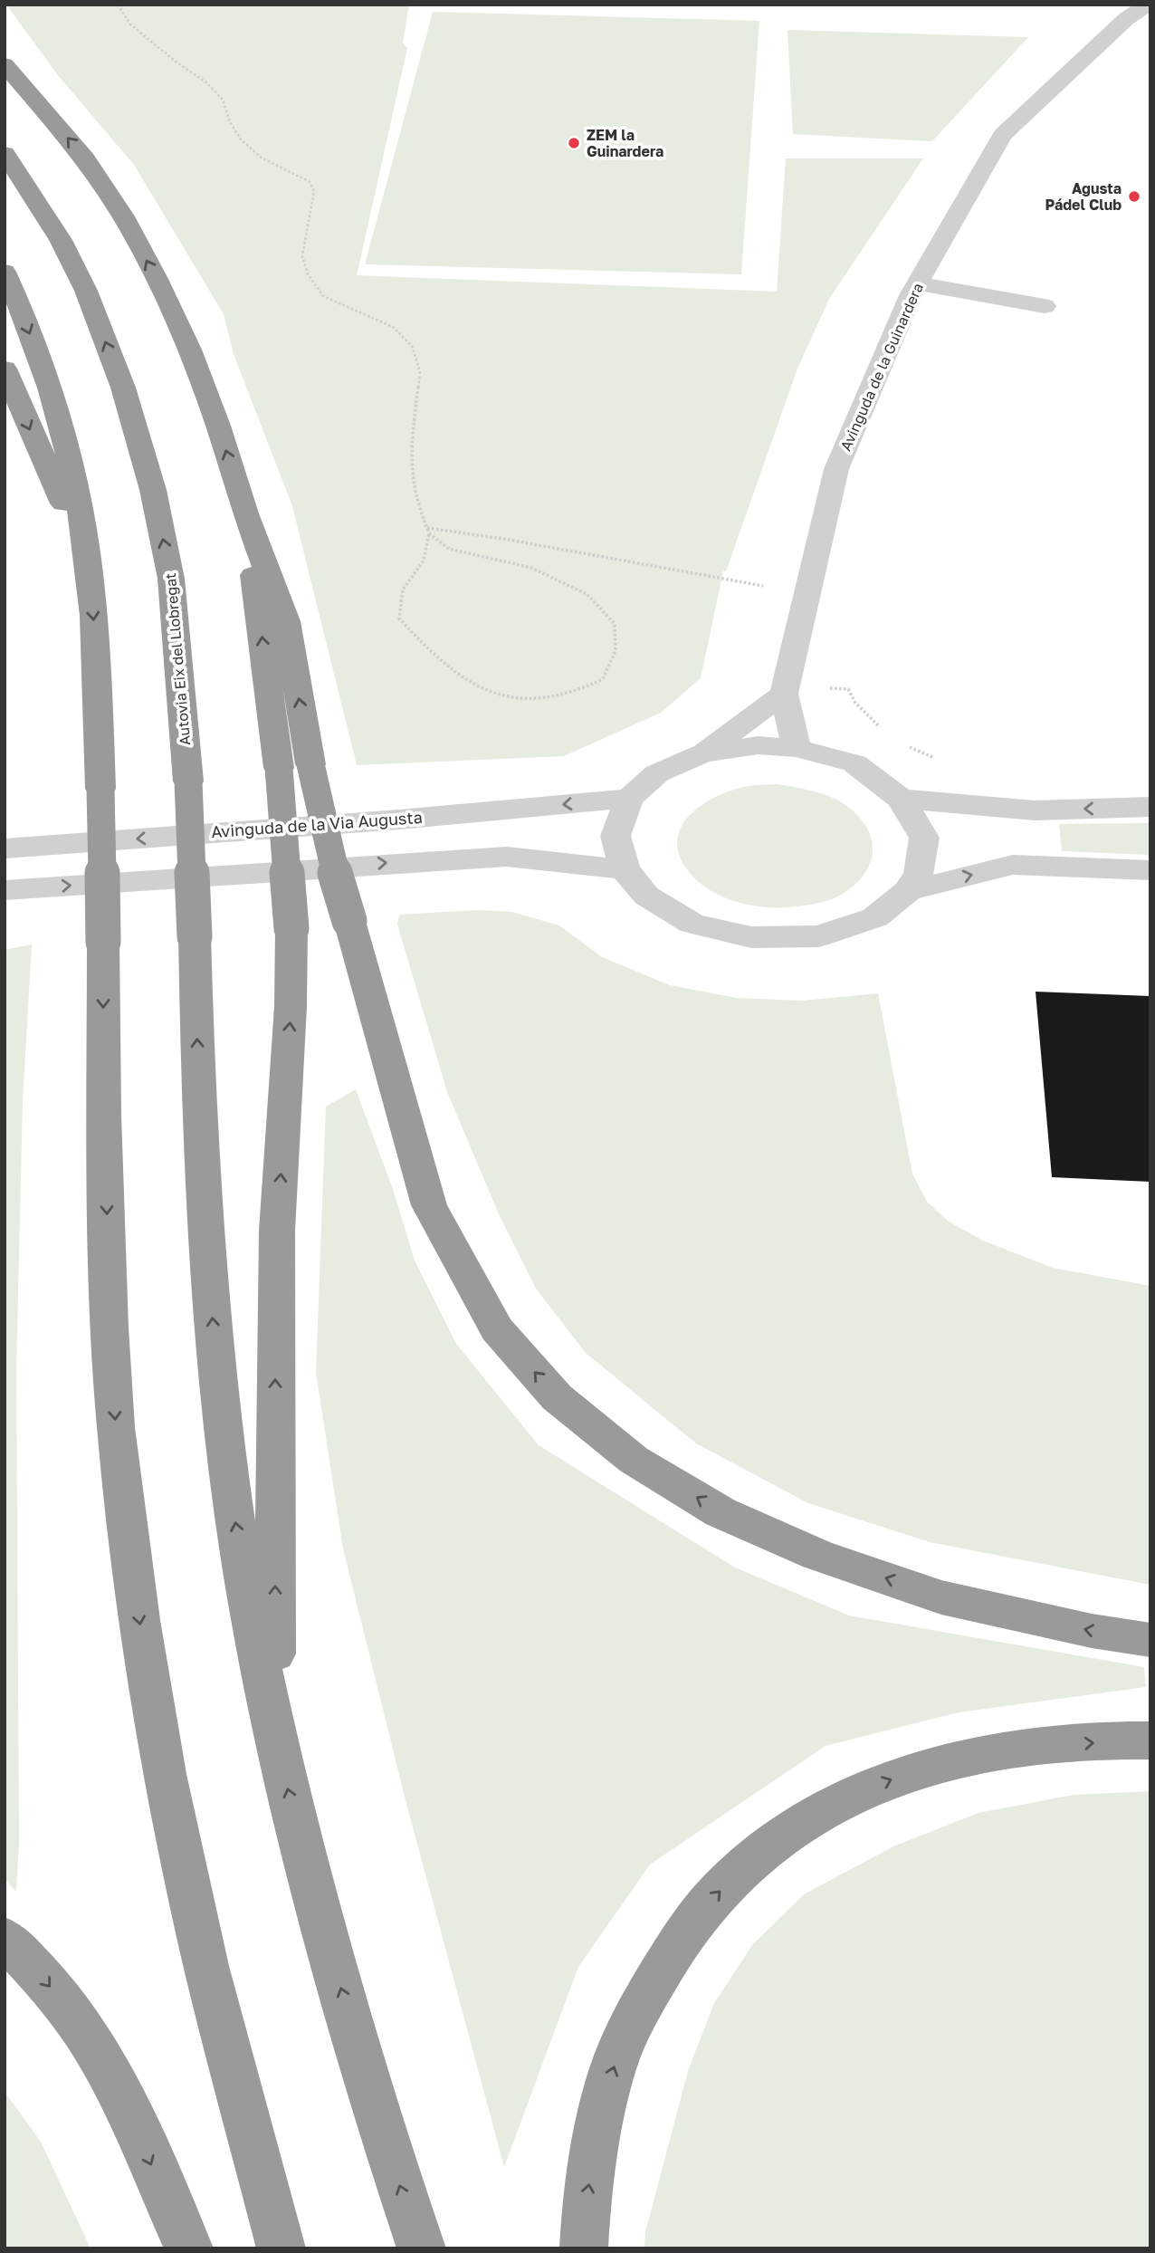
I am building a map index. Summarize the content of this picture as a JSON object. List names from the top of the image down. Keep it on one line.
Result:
{"streets":{"highway":["Autovia Eix del Llobregat"],"street":["Avinguda de la Guinardera","Avinguda de la Via Augusta"]},"places":["ZEM la Guinardera","Agusta Pádel Club"]}
